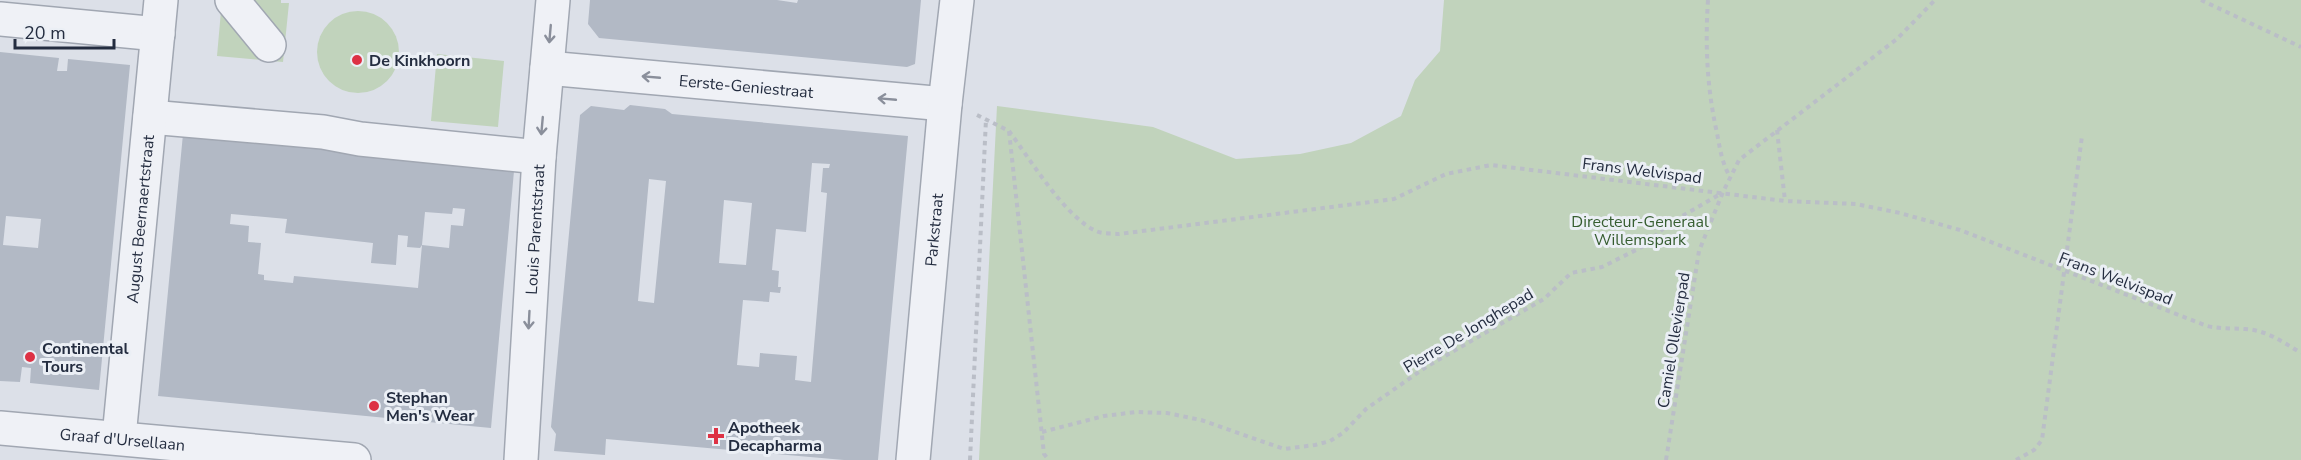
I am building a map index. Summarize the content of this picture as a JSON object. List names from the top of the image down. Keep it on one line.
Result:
{"streets":{"street":["Eerste-Geniestraat","August Beernaertstraat","Louis Parentstraat","Parkstraat","Graaf d'Ursellaan"],"path":["Frans Welvispad","Pierre De Jonghepad","Camiel Ollevierpad"]},"crossings":[["Eerste-Geniestraat","Louis Parentstraat"],["Eerste-Geniestraat","Parkstraat"],["Frans Welvispad","Pierre De Jonghepad"],["Frans Welvispad","Camiel Ollevierpad"],["August Beernaertstraat","Graaf d'Ursellaan"],["Pierre De Jonghepad","Camiel Ollevierpad"]],"one_way":["Eerste-Geniestraat","Louis Parentstraat"],"parks":["Directeur-Generaal Willemspark"],"places":{"other":["De Kinkhoorn","Continental Tours","Stephan Men's Wear"],"health":["Apotheek Decapharma"]},"scale_bar":"20 m"}
